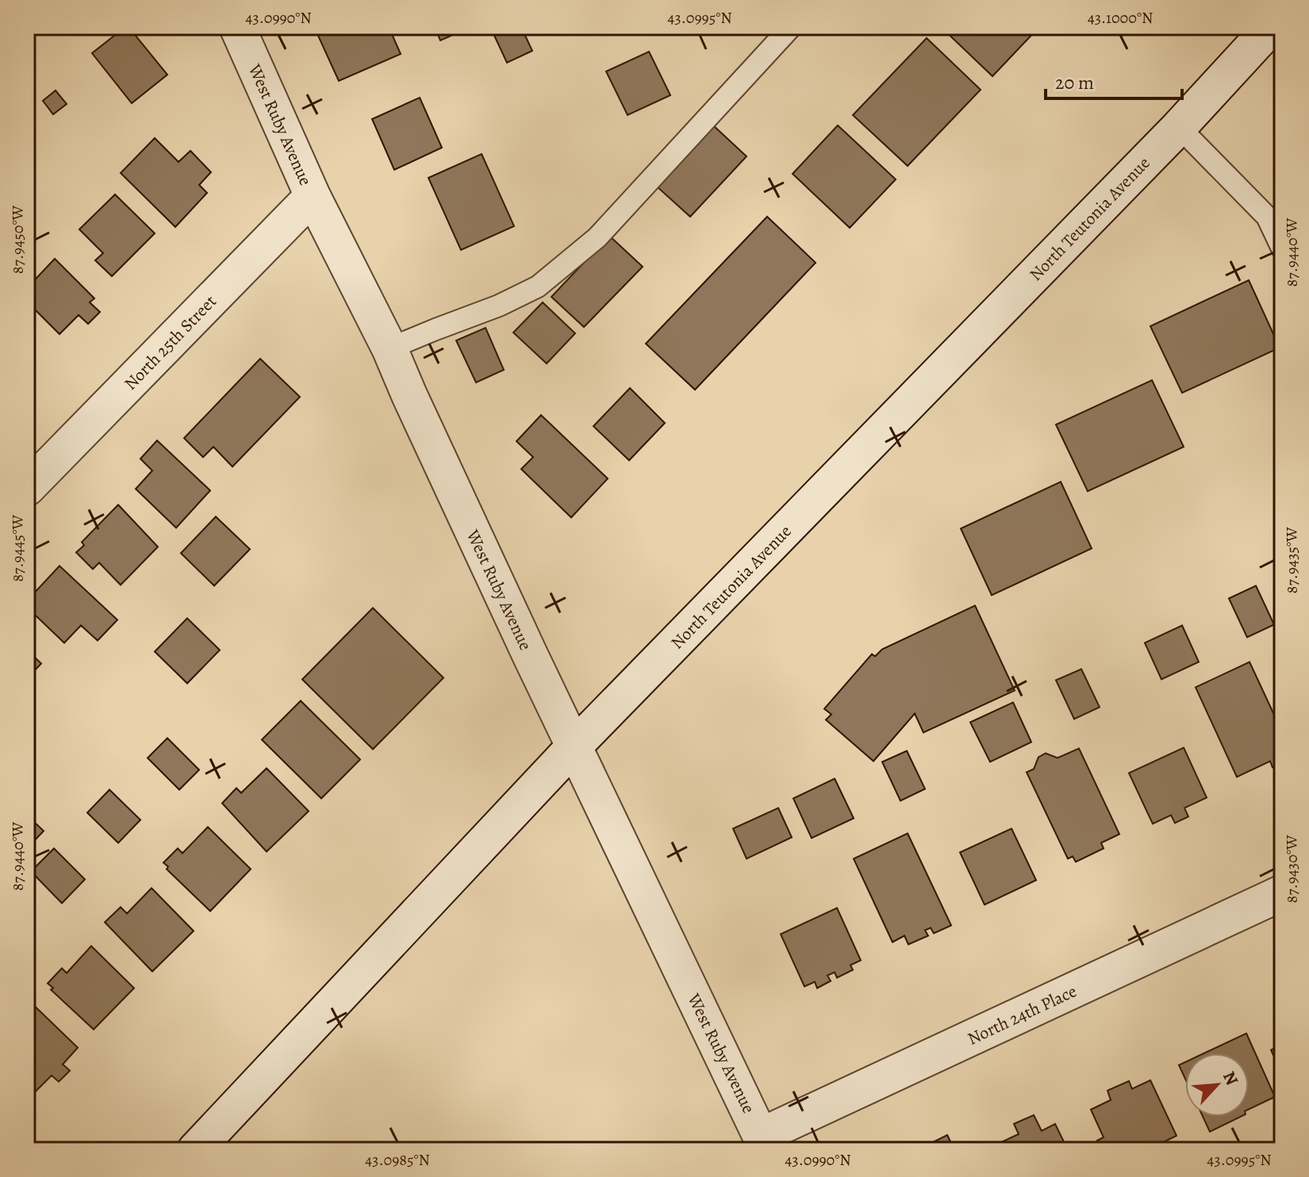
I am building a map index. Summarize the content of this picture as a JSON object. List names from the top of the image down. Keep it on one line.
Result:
{"streets":{"street":["West Ruby Avenue","North Teutonia Avenue","North 25th Street","North 24th Place"]},"crossings":[["West Ruby Avenue","North Teutonia Avenue"],["West Ruby Avenue","North 25th Street"],["West Ruby Avenue","North 24th Place"]],"scale_bar":"20 m","north":"top right","coordinates":["43.0990°N","43.0995°N","43.1000°N","87.9450°W","87.9440°W","87.9445°W","87.9435°W","87.9430°W","43.0985°N"]}
